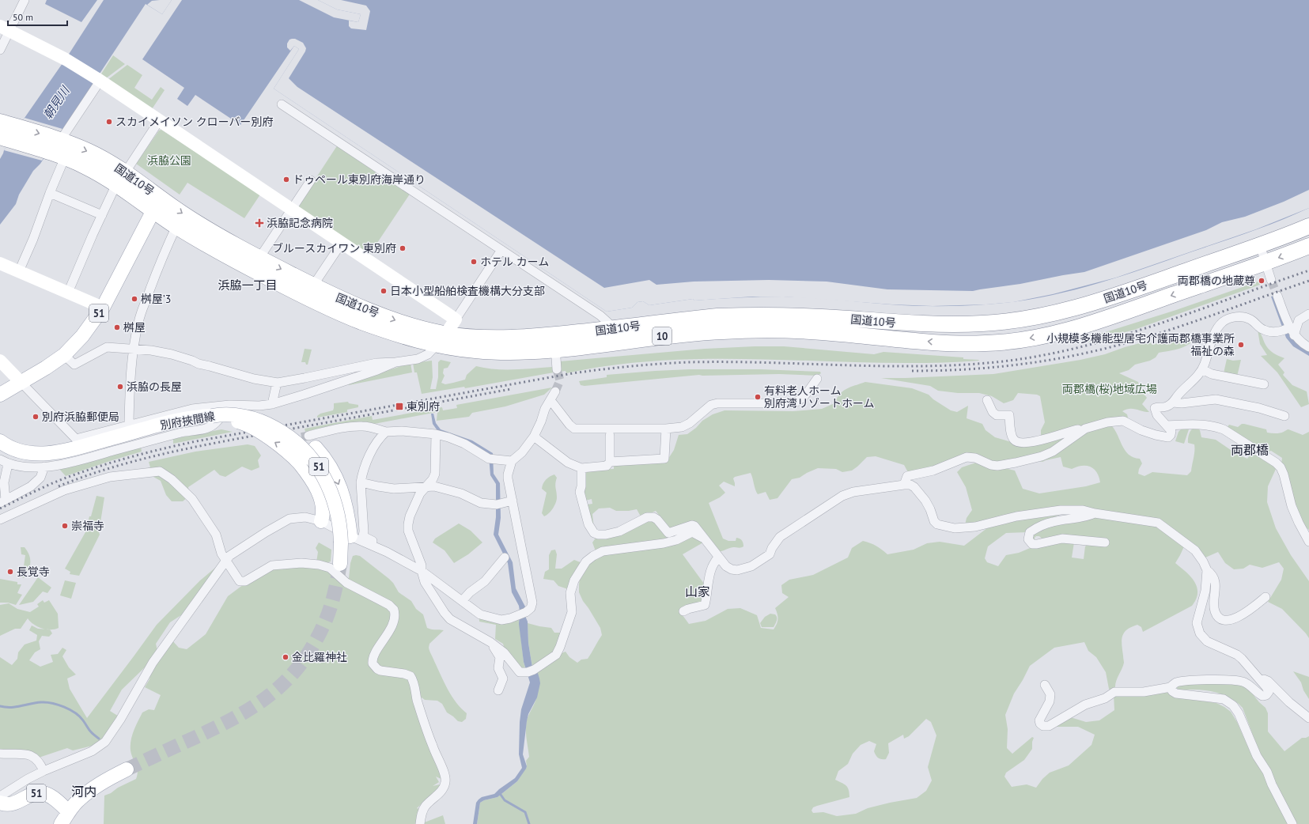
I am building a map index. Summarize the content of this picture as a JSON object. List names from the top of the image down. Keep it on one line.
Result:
{"streets":{"highway":["国道10号","10"],"main road":["51","別府挾間線"]},"crossings":[["国道10号","51"]],"districts":["浜脇一丁目","両郡橋","山家","河内"],"water":["朝見川"],"parks":["浜脇公園","両郡橋(桜)地域広場"],"places":{"other":["スカイメイソン クローバー別府","ドゥペール東別府海岸通り","ブルースカイワン 東別府","ホテル カーム","両郡橋の地蔵尊","日本小型船舶検査機構大分支部","桝屋’3","桝屋","小規模多機能型居宅介護両郡橋事業所 福祉の森","浜脇の長屋","有料老人ホーム 別府湾リゾートホーム","別府浜脇郵便局","崇福寺","長覚寺","金比羅神社"],"health":["浜脇記念病院"],"transit":["東別府"]},"scale_bar":"50 m"}
